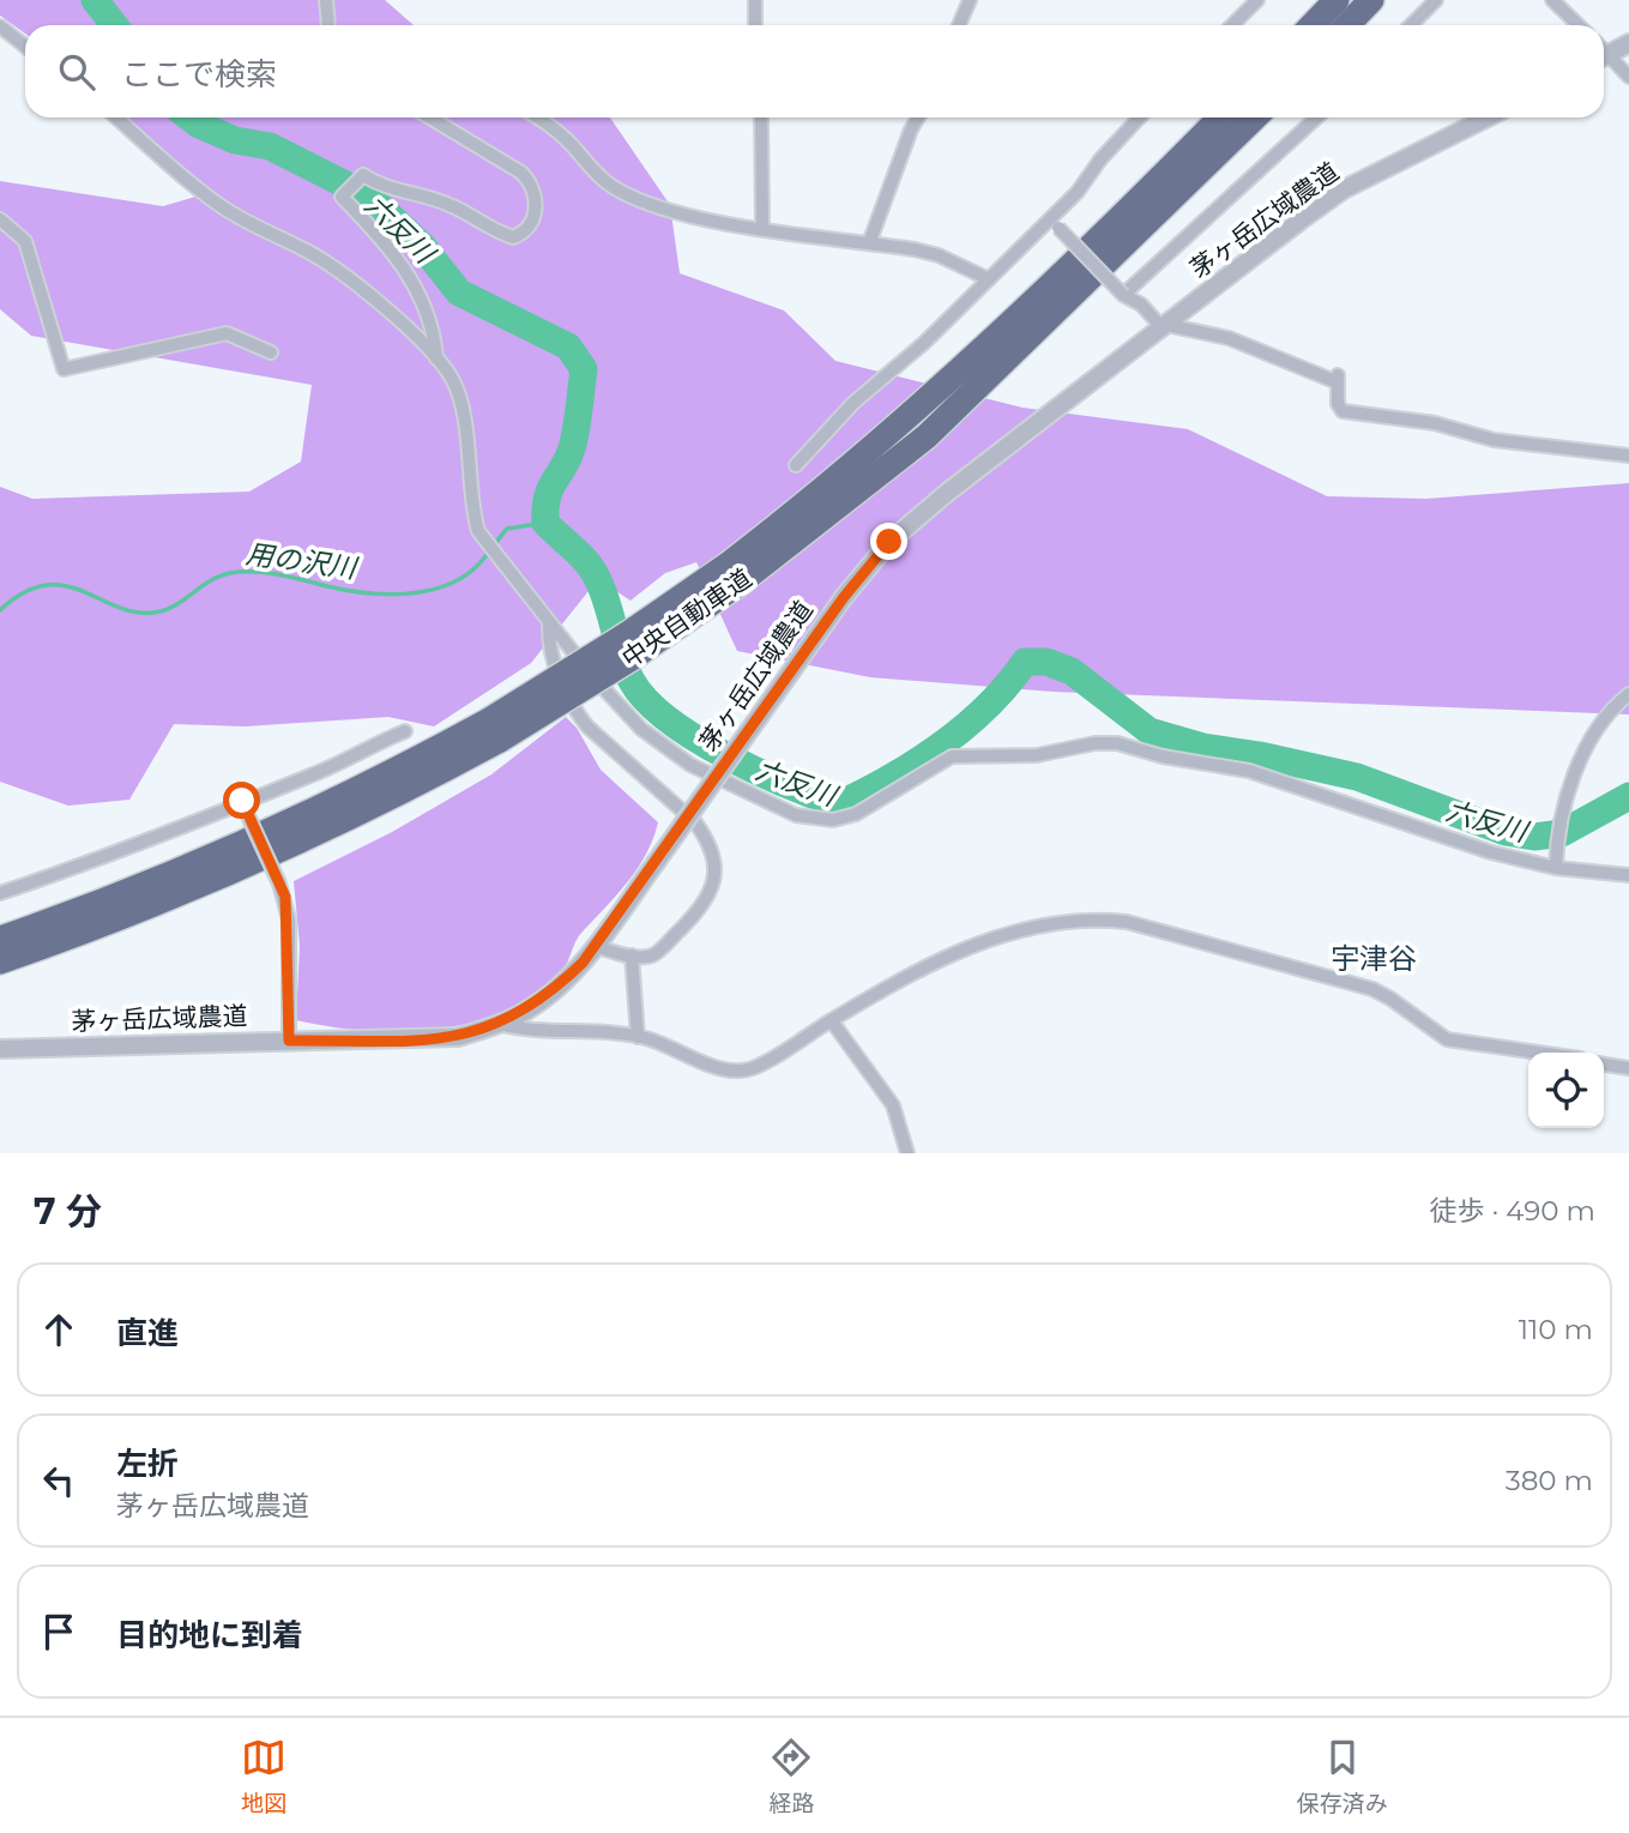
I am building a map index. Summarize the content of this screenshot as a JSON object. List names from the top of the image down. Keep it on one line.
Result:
{"streets":{"highway":["中央自動車道"],"street":["茅ヶ岳広域農道"]},"districts":["宇津谷"],"water":["六反川","用の沢川"],"page":{"search":"ここで検索","heading":["7 分","徒歩 · 490 m"],"list":[["直進","110 m"],["左折","茅ヶ岳広域農道","380 m"],"目的地に到着"],"nav":["地図","経路","保存済み"]}}
